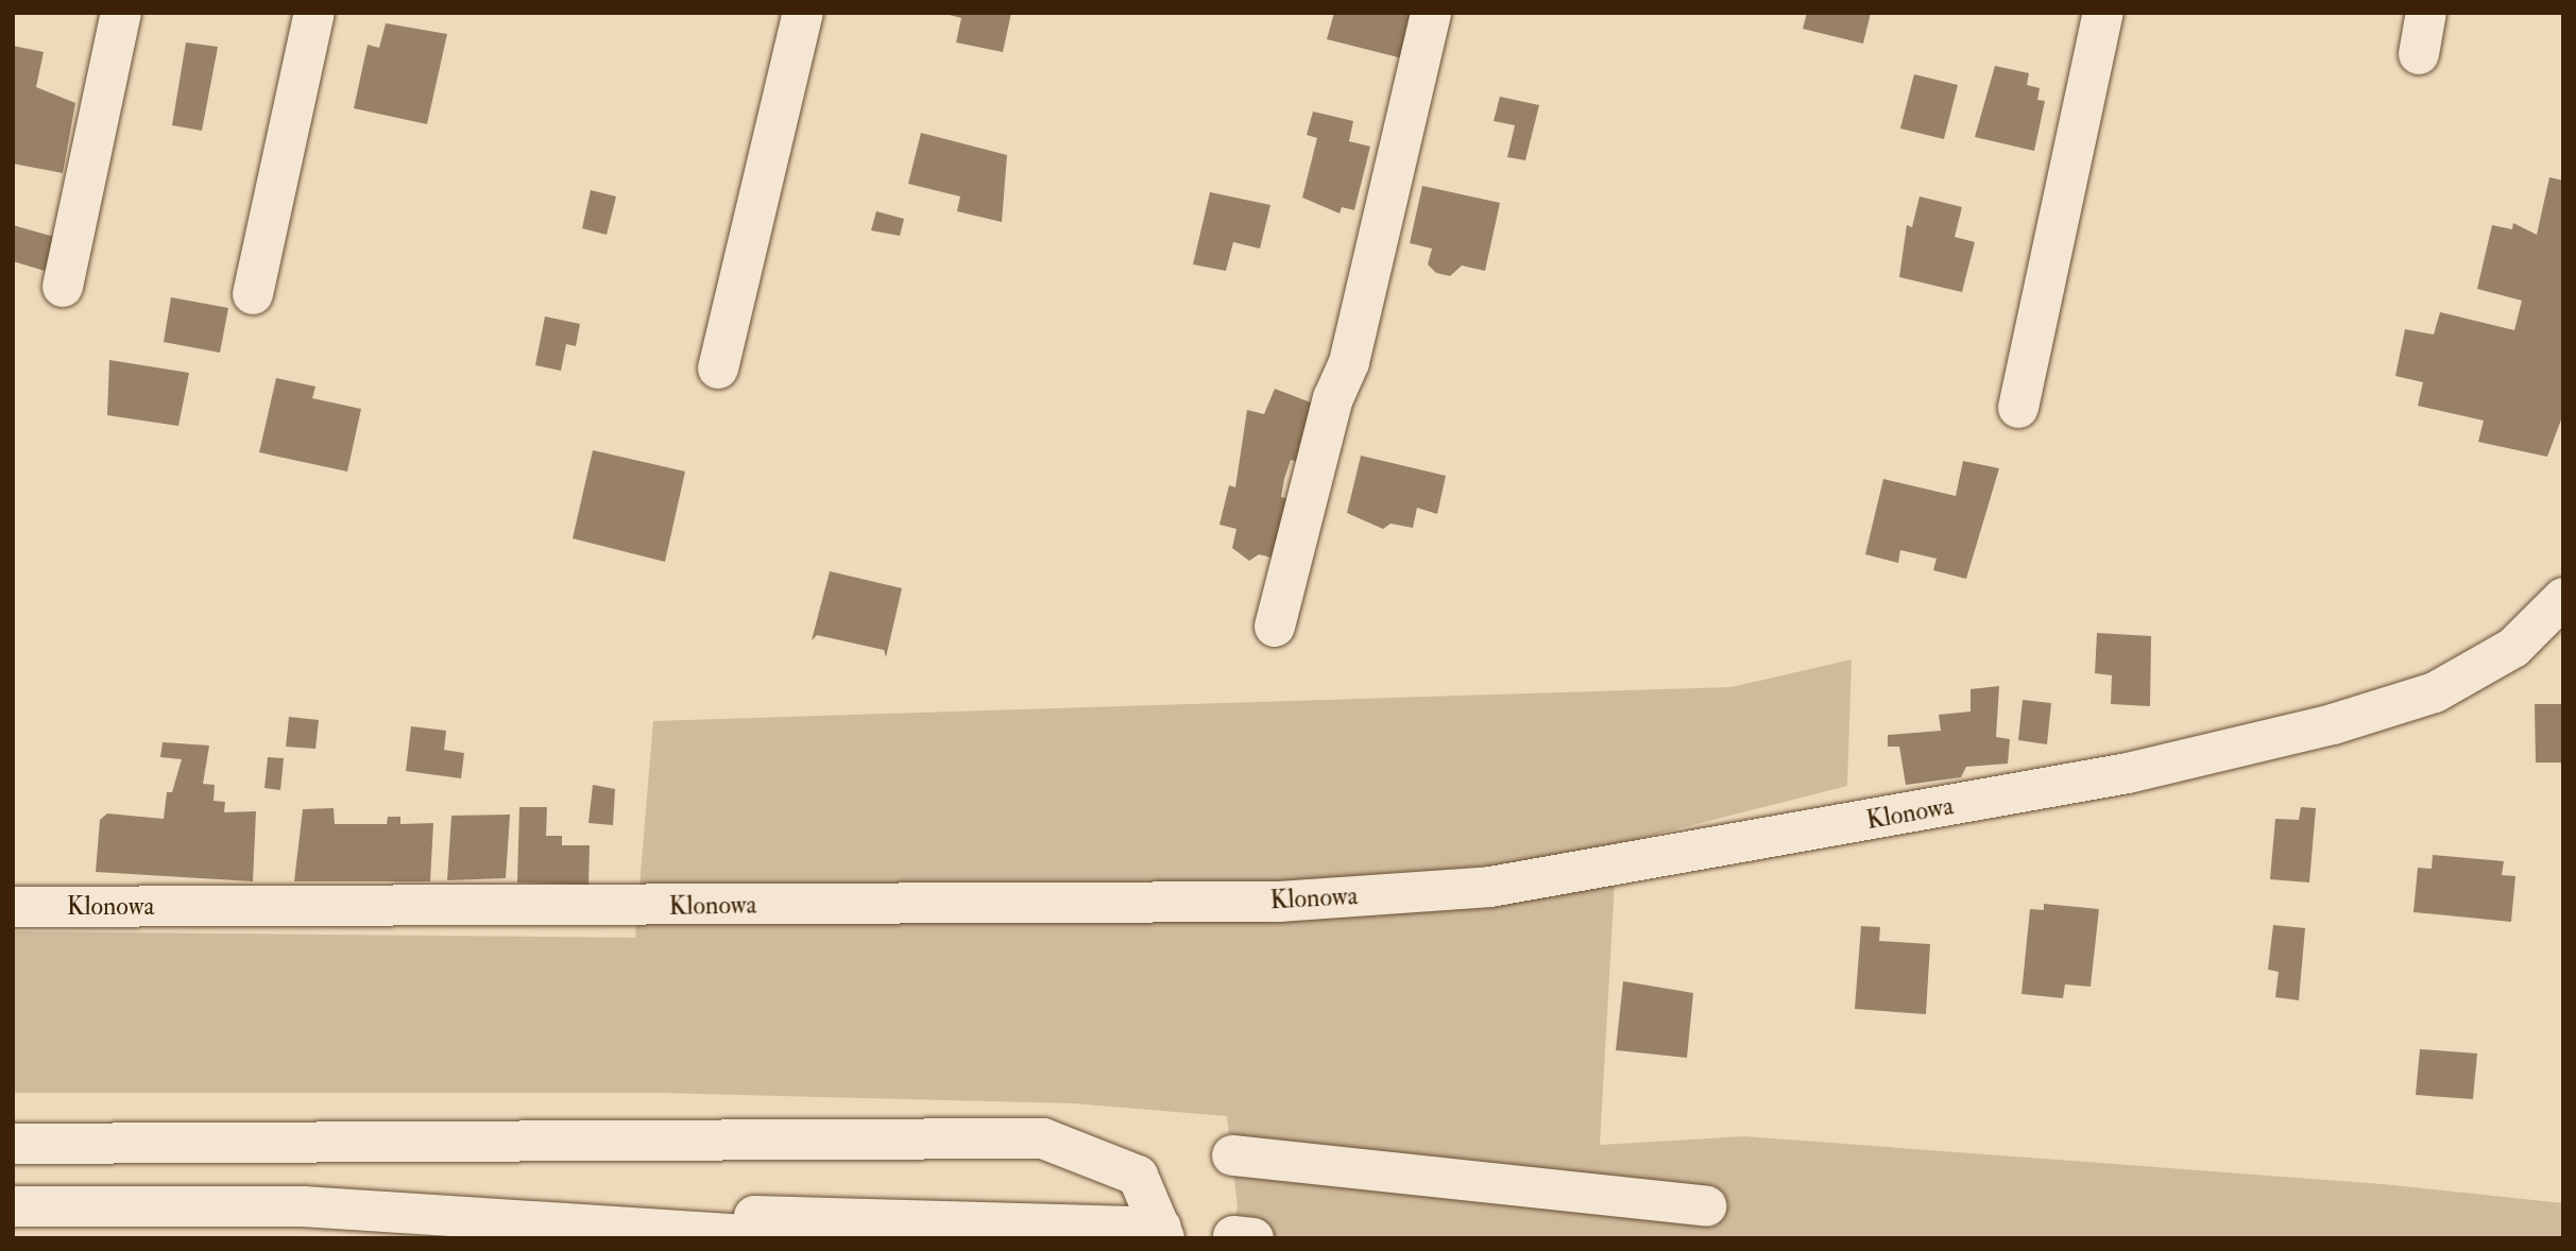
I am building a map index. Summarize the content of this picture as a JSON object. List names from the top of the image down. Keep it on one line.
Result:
{"streets":{"street":["Klonowa"]}}
